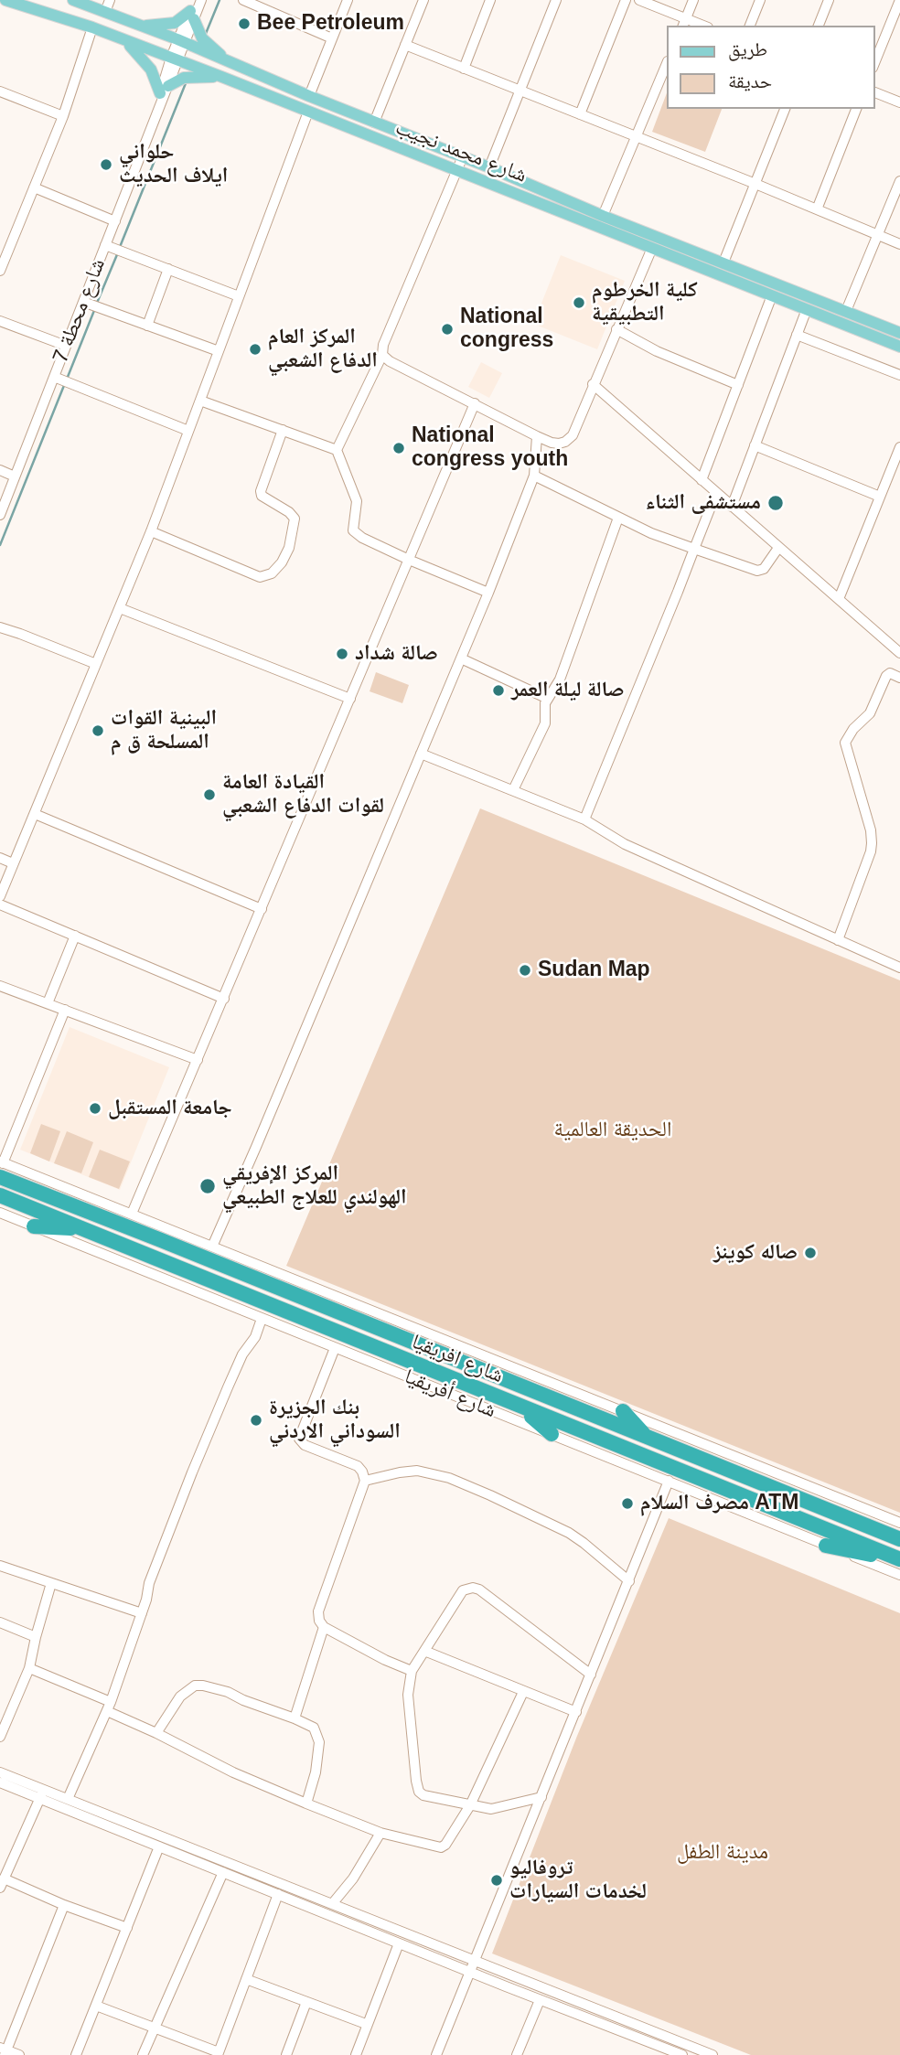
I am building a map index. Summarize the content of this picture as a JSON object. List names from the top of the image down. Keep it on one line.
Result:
{"streets":{"highway":["شارع افريقيا"],"main road":["شارع محمد نجيب"],"street":["شارع محطة 7","شارع أفريقيا"]},"crossings":[["شارع محمد نجيب","شارع محطة 7"]],"parks":["الحديقة العالمية","مدينة الطفل"],"places":["Bee Petroleum","حلواني ايلاف الحديث","كلية الخرطوم التطبيقية","National congress","المركز العام الدفاع الشعبي","National congress youth","مستشفى الثناء","صالة شداد","صالة ليلة العمر","البينية القوات المسلحة ق م","القيادة العامة لقوات الدفاع الشعبي","Sudan Map","جامعة المستقبل","المركز الإفريقي الهولندي للعلاج الطبيعي","صاله كوينز","بنك الجزيرة السوداني الاردني","مصرف السلام ATM","تروفاليو لخدمات السيارات"],"legend":["طريق","حديقة"]}
